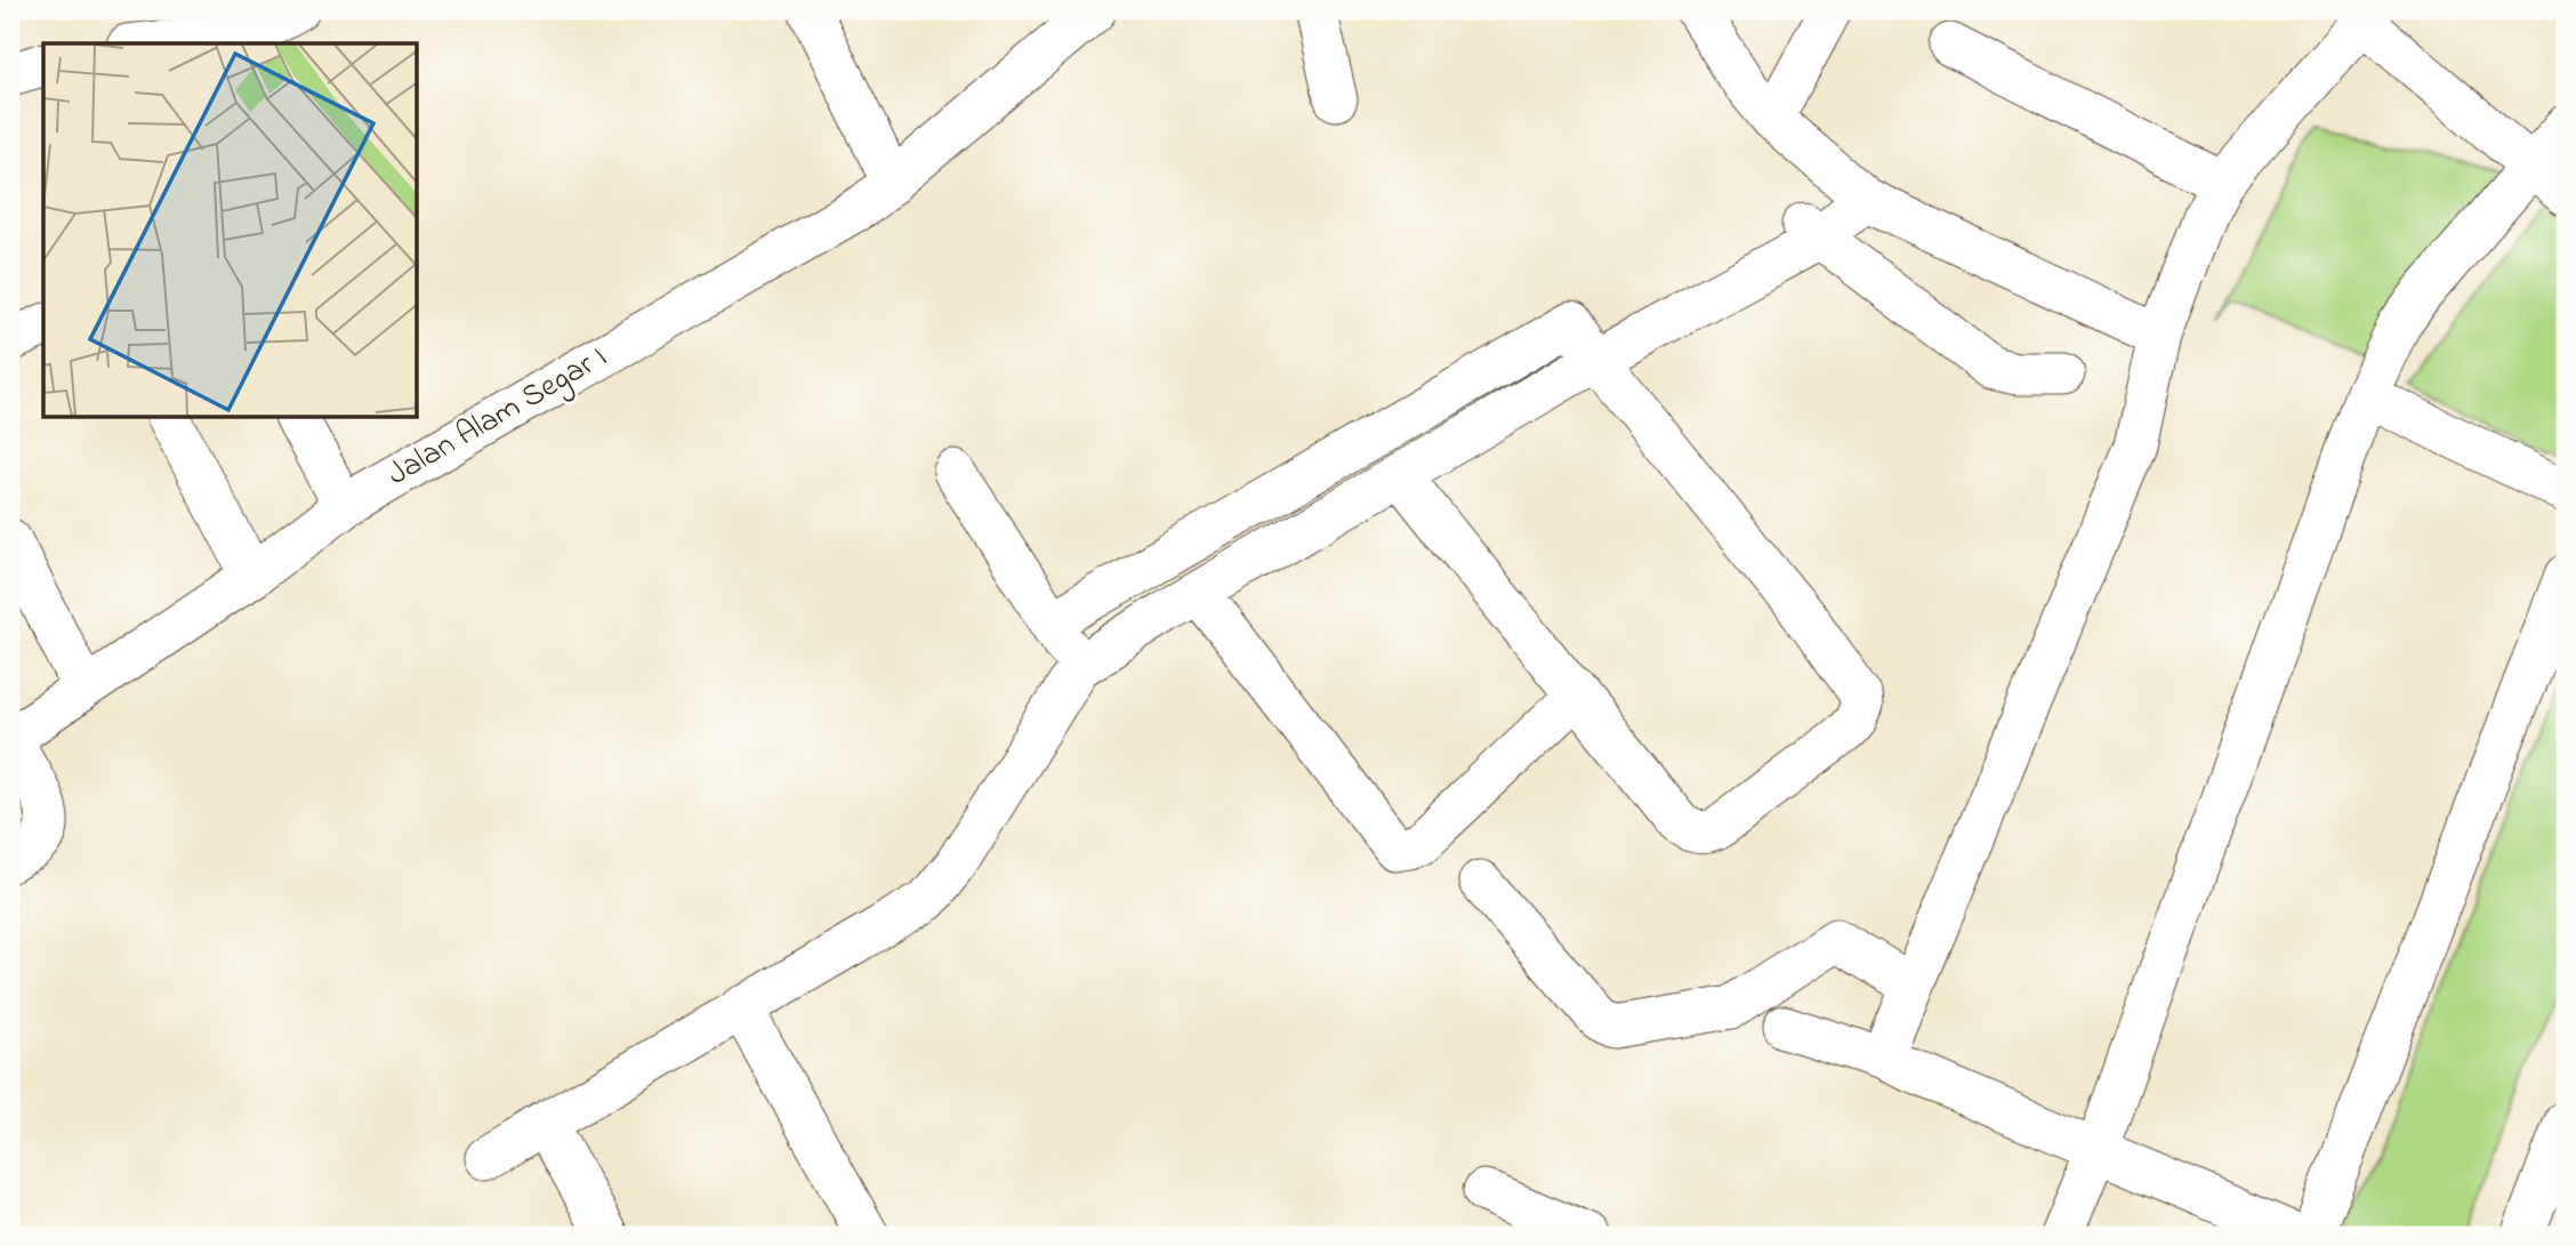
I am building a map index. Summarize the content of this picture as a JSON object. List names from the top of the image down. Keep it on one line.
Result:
{"streets":{"street":["Jalan Alam Segar I"]}}
